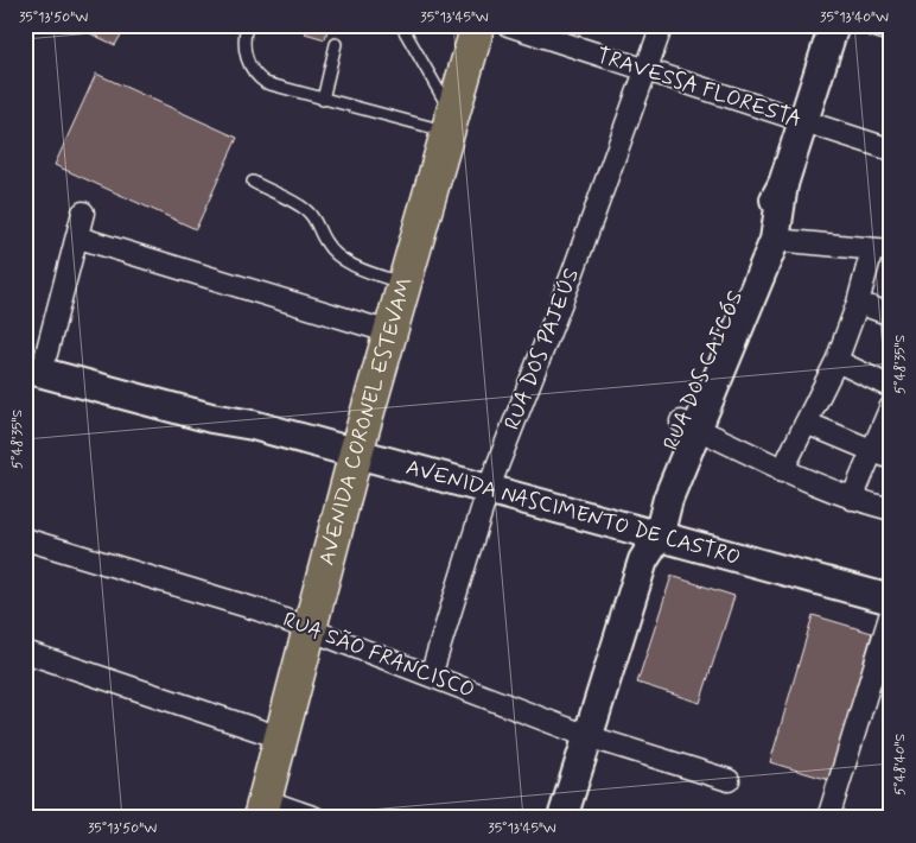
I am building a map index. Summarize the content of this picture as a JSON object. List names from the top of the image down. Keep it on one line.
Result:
{"streets":{"main road":["AVENIDA CORONEL ESTEVAM"],"street":["TRAVESSA FLORESTA","RUA DOS PAJEÚS","RUA DOS CAICÓS","AVENIDA NASCIMENTO DE CASTRO","RUA SÃO FRANCISCO"]},"crossings":[["TRAVESSA FLORESTA","RUA DOS PAJEÚS"],["TRAVESSA FLORESTA","RUA DOS CAICÓS"],["RUA DOS PAJEÚS","AVENIDA NASCIMENTO DE CASTRO"],["RUA DOS PAJEÚS","RUA SÃO FRANCISCO"],["RUA DOS CAICÓS","AVENIDA NASCIMENTO DE CASTRO"],["RUA DOS CAICÓS","RUA SÃO FRANCISCO"],["AVENIDA CORONEL ESTEVAM","AVENIDA NASCIMENTO DE CASTRO"],["AVENIDA CORONEL ESTEVAM","RUA SÃO FRANCISCO"]],"coordinates":["35°13'50\"W","35°13'45\"W","35°13'40\"W","5°48'35\"S","5°48'40\"S"]}
